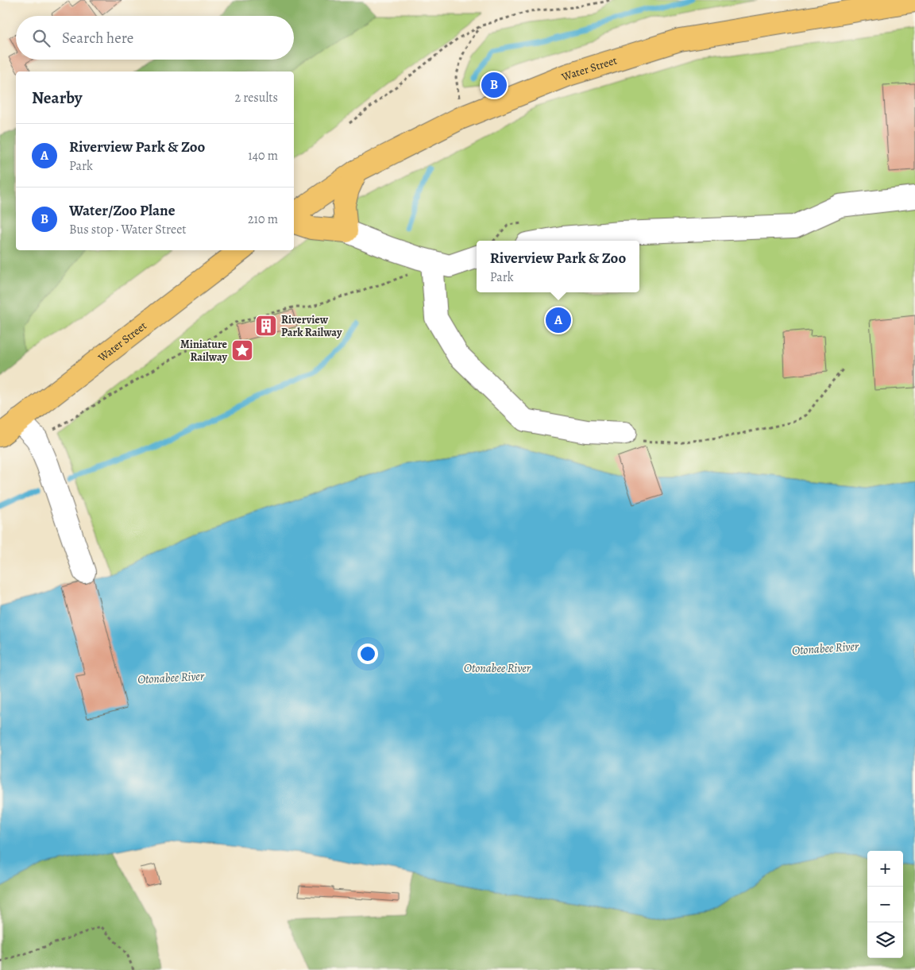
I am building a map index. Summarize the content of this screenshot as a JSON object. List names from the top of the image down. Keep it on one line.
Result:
{"streets":{"main road":["Water Street"]},"water":["Otonabee River"],"places":{"building":["Riverview Park Railway"],"place":["Miniature Railway"]},"page":{"search":"Search here","pins":["B","A"],"heading":["Nearby","2 results"],"list":[{"mark":"A","name":"Riverview Park & Zoo","note":"Park","value":"140 m"},{"mark":"B","name":"Water/Zoo Plane","note":"Bus stop · Water Street","value":"210 m"}],"popup":["Riverview Park & Zoo","Park"],"map_buttons":["+","−"]}}
